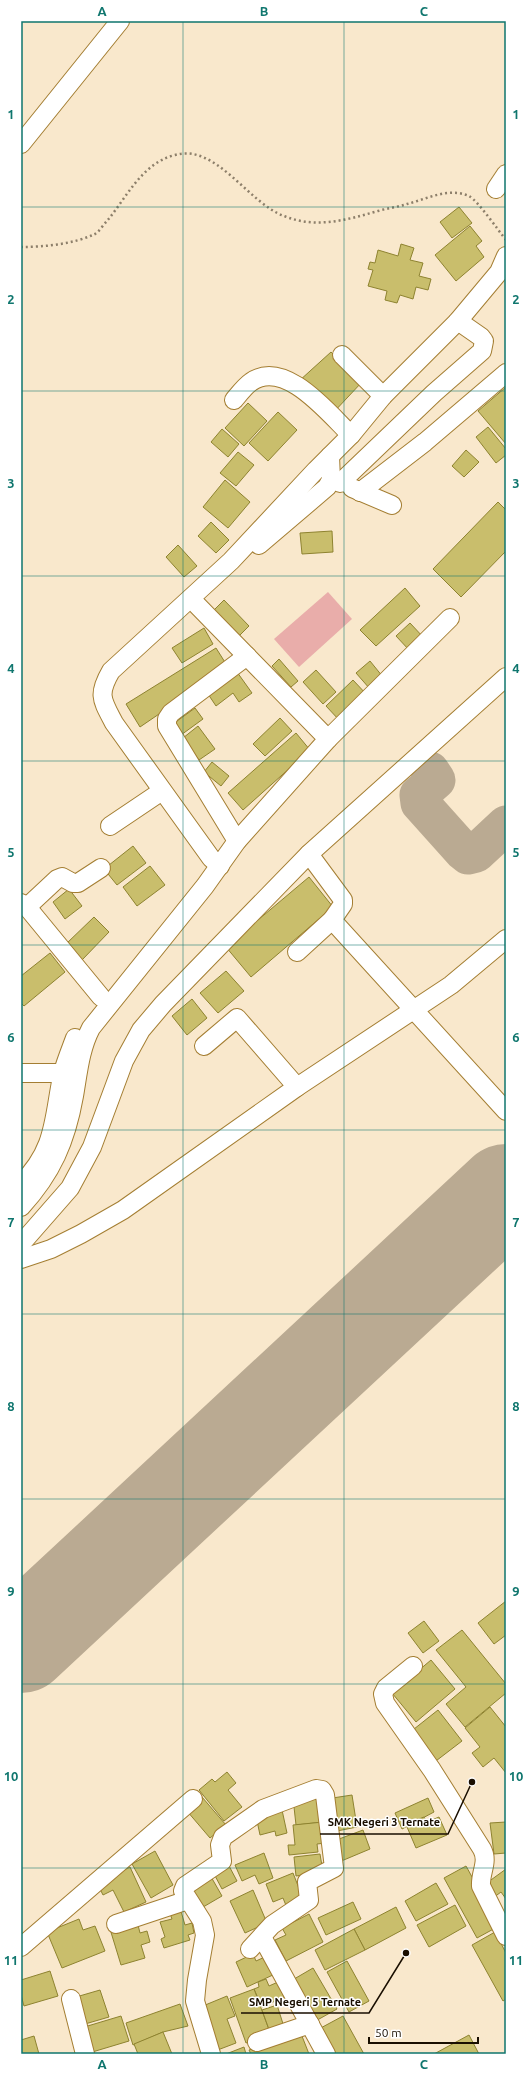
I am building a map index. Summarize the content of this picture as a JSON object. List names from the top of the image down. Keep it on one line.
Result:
{"places":["SMK Negeri 3 Ternate","SMP Negeri 5 Ternate"],"scale_bar":"50 m","grid":{"columns":["A","B","C"],"rows":["1","2","3","4","5","6","7","8","9","10","11"]}}
